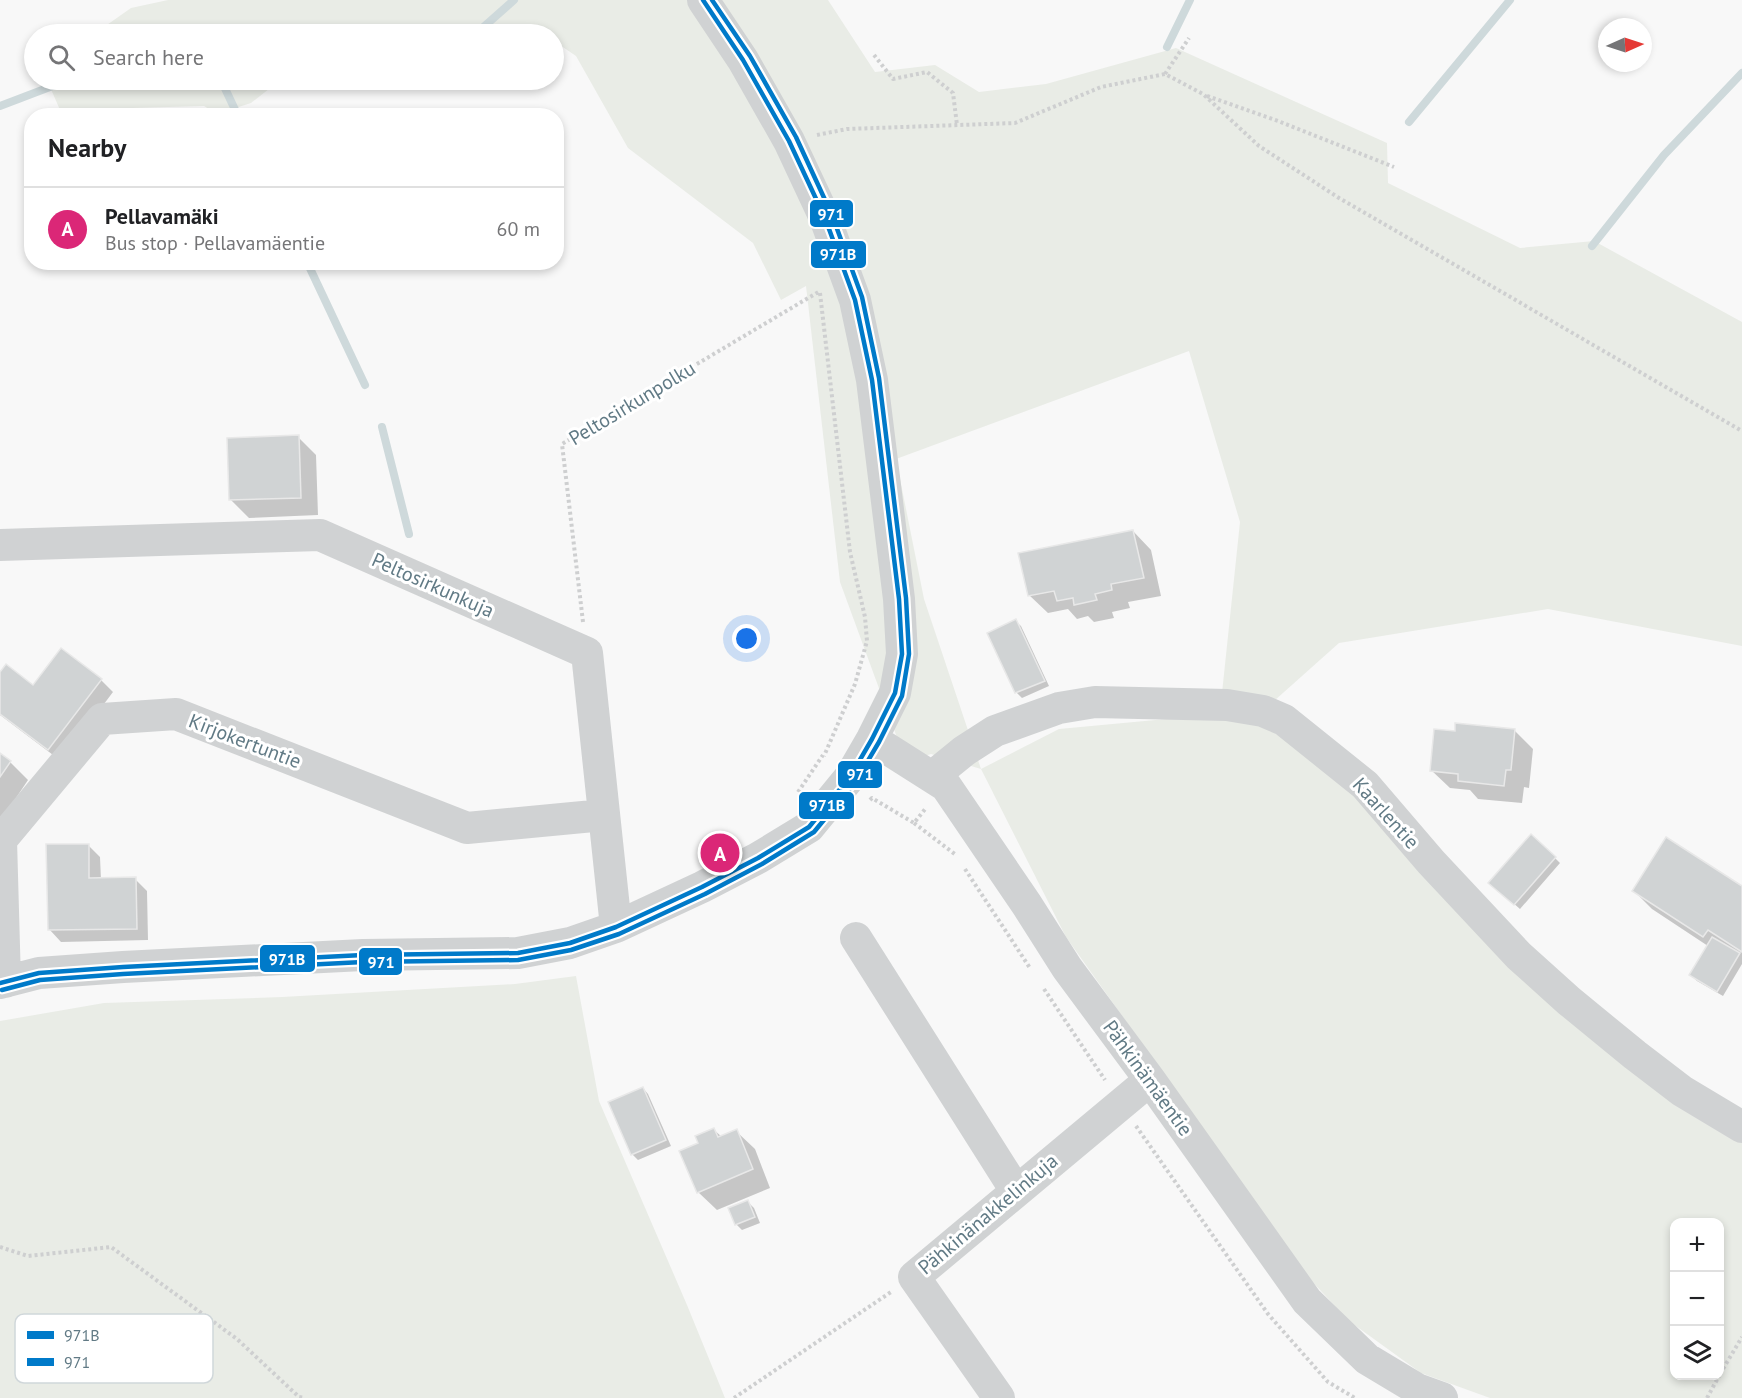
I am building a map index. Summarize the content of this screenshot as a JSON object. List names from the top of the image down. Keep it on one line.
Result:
{"streets":{"street":["Peltosirkunkuja","Kirjokertuntie","Kaarlentie","Pähkinämäentie","Pähkinänakkelinkuja"],"path":["Peltosirkunpolku"]},"crossings":[["Peltosirkunpolku","Peltosirkunkuja"],["Kaarlentie","Pähkinämäentie"],["Pähkinämäentie","Pähkinänakkelinkuja"]],"lines":["transit line 971B","transit line 971"],"legend":["971B","971"],"north":"right","page":{"search":"Search here","heading":"Nearby","list":[{"mark":"A","name":"Pellavamäki","note":"Bus stop · Pellavamäentie","value":"60 m"}],"pins":"A","map_buttons":["+","−"]}}
